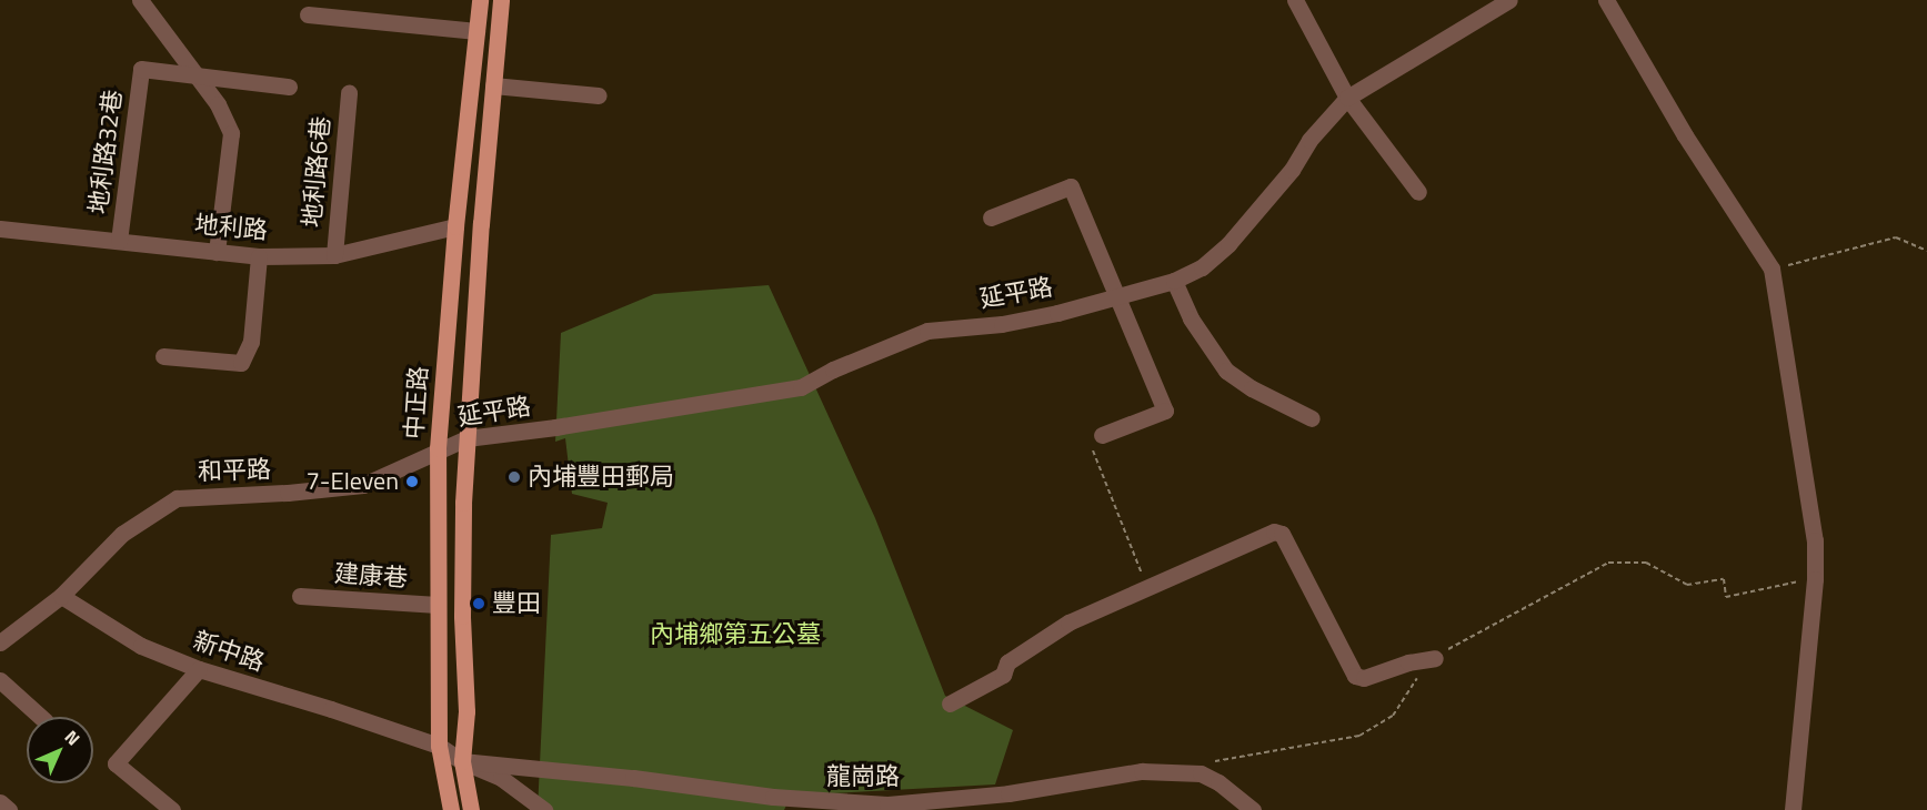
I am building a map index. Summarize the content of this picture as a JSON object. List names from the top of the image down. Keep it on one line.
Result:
{"streets":{"main road":["中正路"],"street":["地利路32巷","地利路6巷","地利路","延平路","和平路","建康巷","新中路","龍崗路"]},"crossings":[["地利路32巷","地利路"],["地利路6巷","地利路"],["地利路","中正路"],["延平路","中正路"],["延平路","和平路"],["中正路","和平路"],["中正路","建康巷"],["中正路","新中路"],["中正路","龍崗路"],["和平路","新中路"],["新中路","龍崗路"]],"parks":["內埔鄉第五公墓"],"places":["內埔豐田郵局","7-Eleven","豐田"],"north":"top right"}
